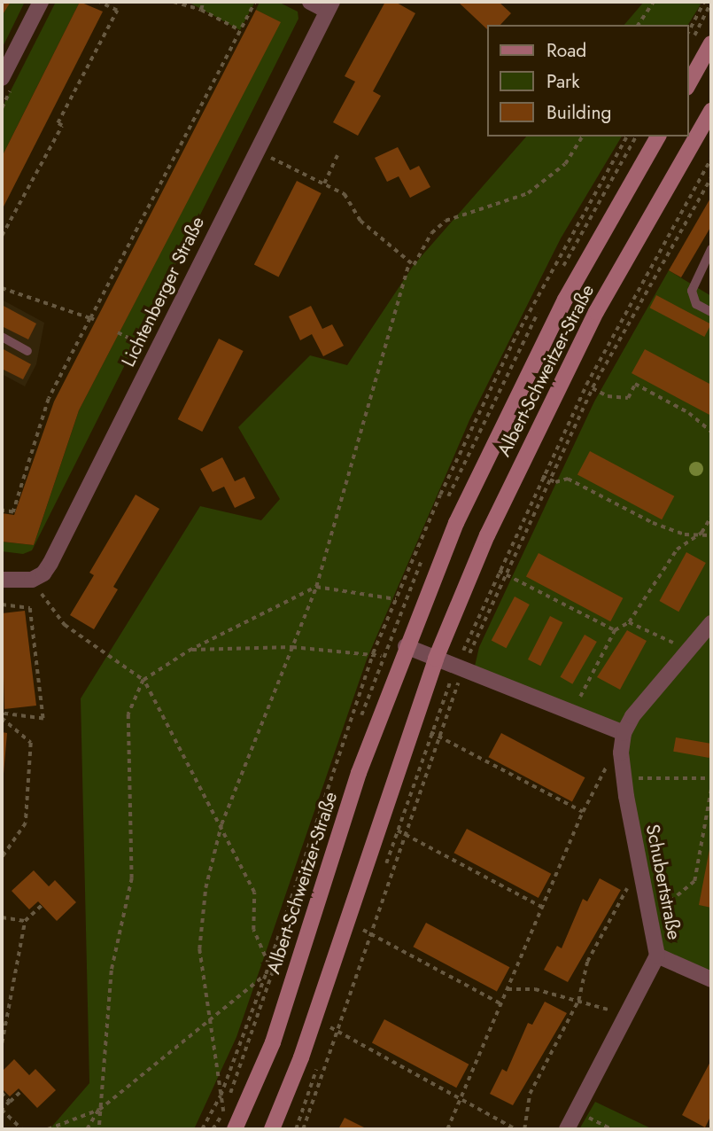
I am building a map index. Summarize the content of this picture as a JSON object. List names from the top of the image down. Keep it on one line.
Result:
{"streets":{"main road":["Albert-Schweitzer-Straße"],"street":["Lichtenberger Straße","Schubertstraße"]},"legend":["Road","Park","Building"]}
